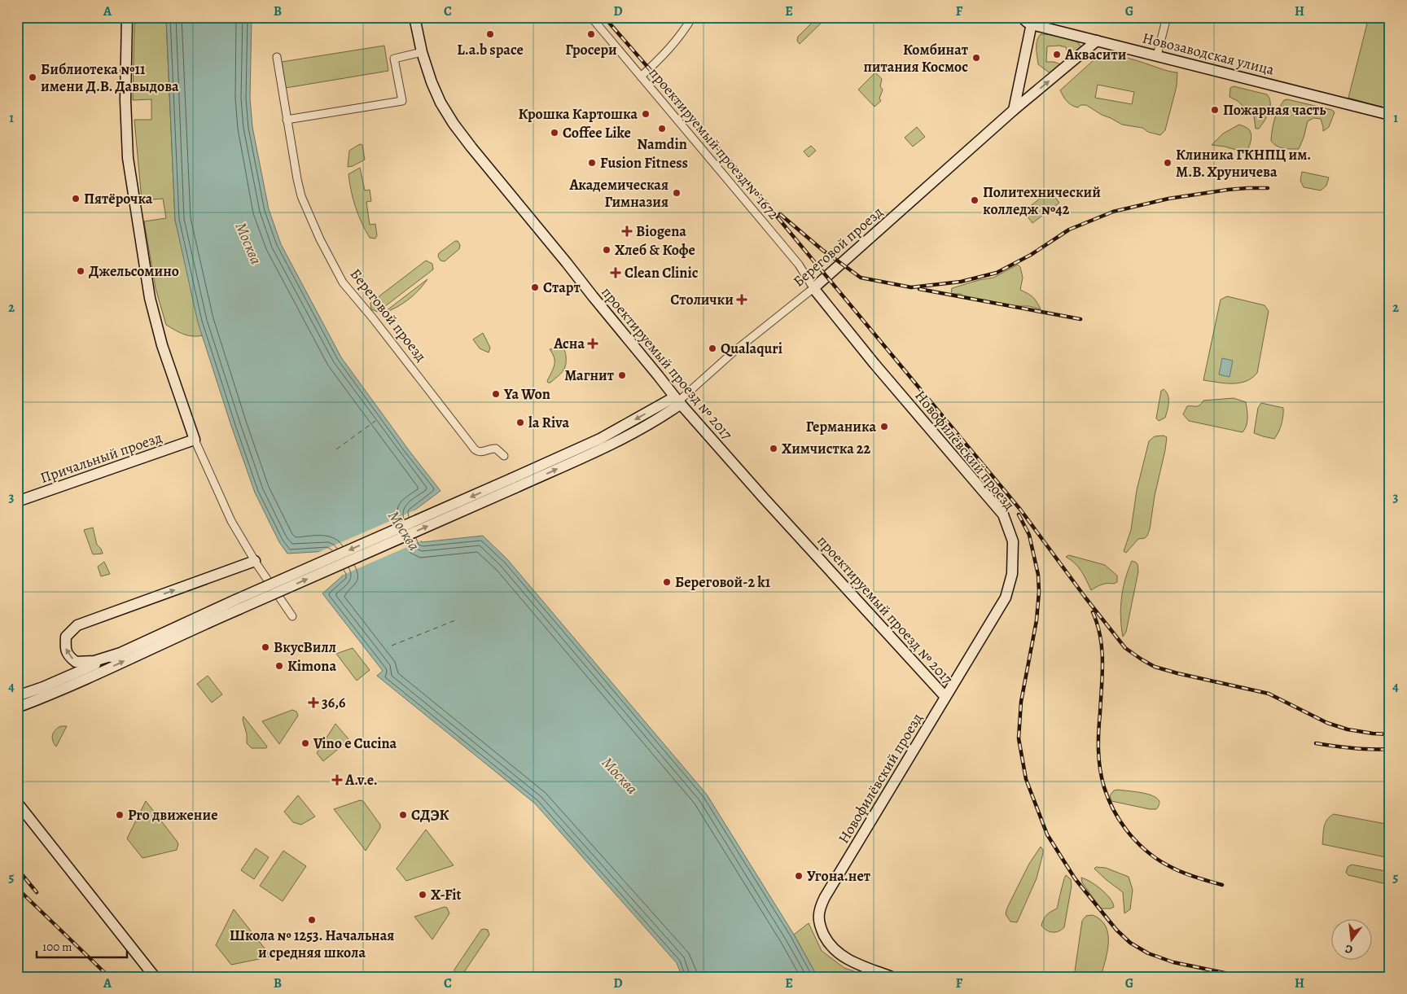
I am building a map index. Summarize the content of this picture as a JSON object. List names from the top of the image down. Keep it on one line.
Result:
{"streets":{"street":["Новозаводская улица","проектируемый проезд № 1672","Береговой проезд","проектируемый проезд № 2017","Новофилёвский проезд","Причальный проезд"]},"crossings":[["Новозаводская улица","Береговой проезд"],["проектируемый проезд № 1672","Береговой проезд"],["проектируемый проезд № 1672","Новофилёвский проезд"],["Береговой проезд","проектируемый проезд № 2017"],["Береговой проезд","Новофилёвский проезд"],["проектируемый проезд № 2017","Новофилёвский проезд"]],"water":["Москва"],"places":{"other":["L.a.b space","Гросери","Аквасити","Комбинат питания Космос","Библиотека №11 имени Д.В. Давыдова","Пожарная часть","Крошка Картошка","Namdin","Coffee Like","Fusion Fitness","Клиника ГКНПЦ им. М.В. Хруничева","Академическая Гимназия","Пятёрочка","Политехнический колледж №42","Хлеб & Кофе","Джельсомино","Старт","Qualaquri","Магнит","Ya Won","la Riva","Германика","Химчистка 22","Береговой-2 k1","ВкусВилл","Kimona","Vino e Cucina","Pro движение","СДЭК","Угона.нет","X-Fit","Школа № 1253. Начальная и средняя школа"],"health":["Biogena","Clean Clinic","Столички","Асна","36,6","A.v.e."]},"scale_bar":"100 m","north":"bottom","grid":{"columns":["A","B","C","D","E","F","G","H"],"rows":["1","2","3","4","5"]}}
